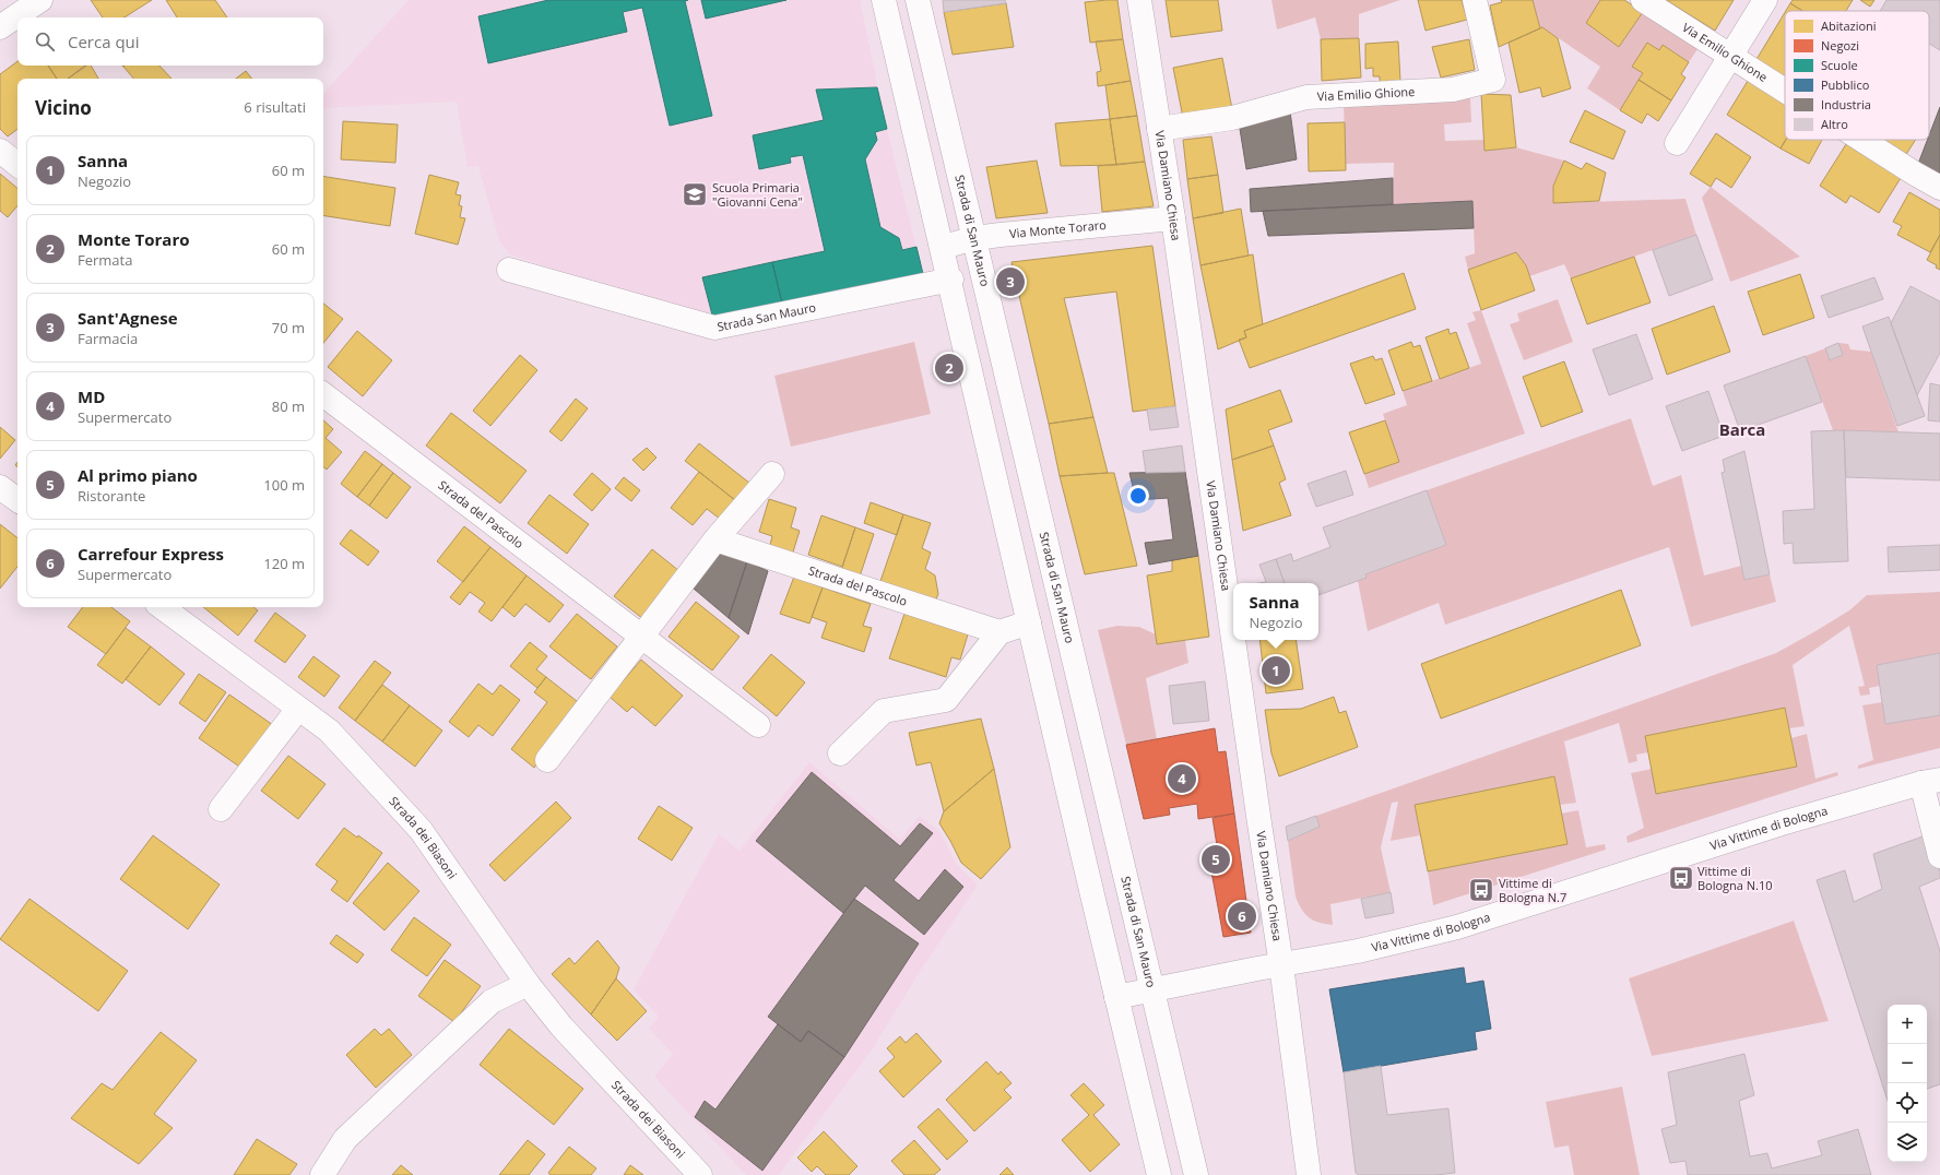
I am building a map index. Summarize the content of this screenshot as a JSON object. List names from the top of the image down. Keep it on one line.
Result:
{"streets":{"street":["Via Emilio Ghione","Via Damiano Chiesa","Via Monte Toraro","Strada di San Mauro","Strada San Mauro","Strada del Pascolo","Via Vittime di Bologna","Strada dei Biasoni"]},"crossings":[["Via Emilio Ghione","Via Damiano Chiesa"],["Via Damiano Chiesa","Via Monte Toraro"],["Via Damiano Chiesa","Via Vittime di Bologna"],["Via Monte Toraro","Strada di San Mauro"],["Strada di San Mauro","Via Vittime di Bologna"]],"districts":["Barca"],"places":{"school or university":["Scuola Primaria \"Giovanni Cena\""],"bus stop":["Vittime di Bologna N.10","Vittime di Bologna N.7"]},"legend":["Abitazioni","Negozi","Scuole","Pubblico","Industria","Altro"],"page":{"search":"Cerca qui","heading":["Vicino","6 risultati"],"list":[{"mark":"1","name":"Sanna","note":"Negozio","value":"60 m"},{"mark":"2","name":"Monte Toraro","note":"Fermata","value":"60 m"},{"mark":"3","name":"Sant'Agnese","note":"Farmacia","value":"70 m"},{"mark":"4","name":"MD","note":"Supermercato","value":"80 m"},{"mark":"5","name":"Al primo piano","note":"Ristorante","value":"100 m"},{"mark":"6","name":"Carrefour Express","note":"Supermercato","value":"120 m"}],"pins":["3","2","1","4","5","6"],"popup":["Sanna","Negozio"],"map_buttons":["+","−"]}}
